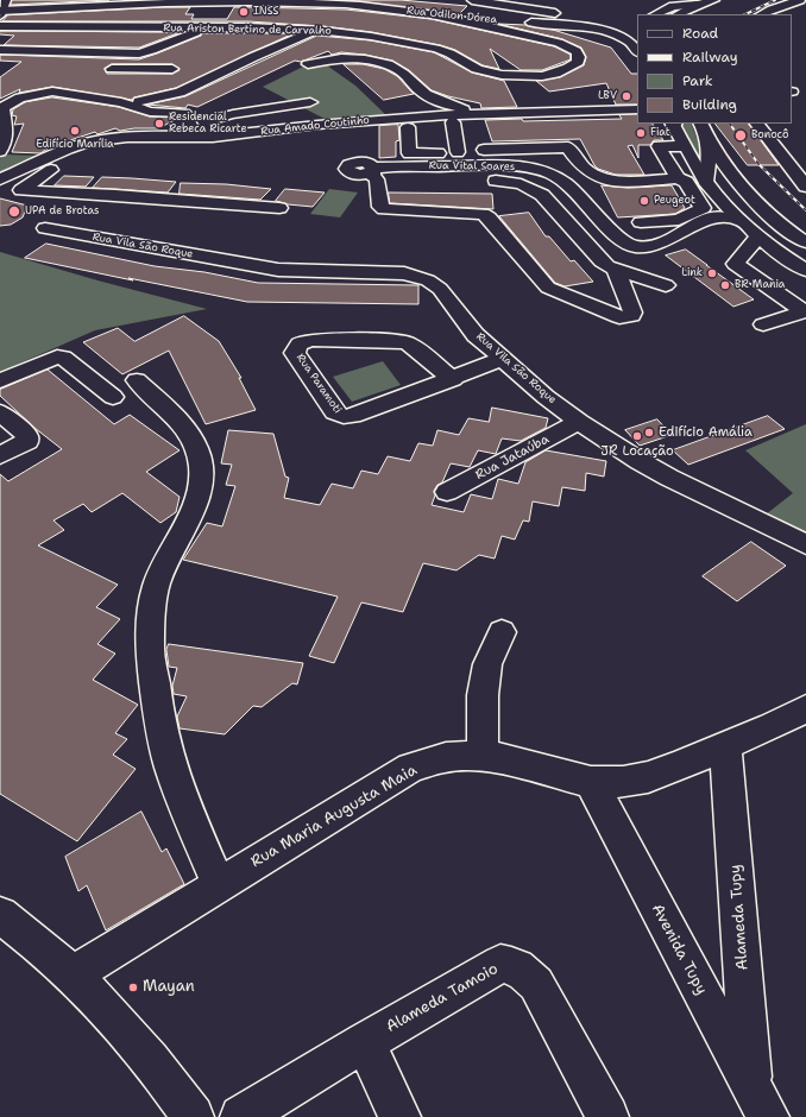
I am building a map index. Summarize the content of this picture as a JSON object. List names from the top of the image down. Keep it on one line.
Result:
{"streets":{"main road":["Rua Odilon Dórea","Rua Ariston Bertino de Carvalho","Rua Amado Coutinho","Rua Vital Soares","Rua Vila São Roque","Rua Paramoti","Rua Jataúba","Rua Maria Augusta Maia","Alameda Tupy","Avenida Tupy","Alameda Tamoio"]},"crossings":[["Rua Odilon Dórea","Rua Ariston Bertino de Carvalho"],["Rua Vila São Roque","Rua Paramoti"],["Rua Vila São Roque","Rua Jataúba"],["Rua Maria Augusta Maia","Alameda Tupy"],["Rua Maria Augusta Maia","Avenida Tupy"],["Alameda Tupy","Avenida Tupy"]],"places":["INSS","LBV","Residencial Rebeca Ricarte","Edifício Marília","Fiat","Bonocô","Peugeot","UPA de Brotas","Link","BR Mania","Edifício Amália","JR Locação","Mayan"],"legend":["Road","Railway","Park","Building"]}
